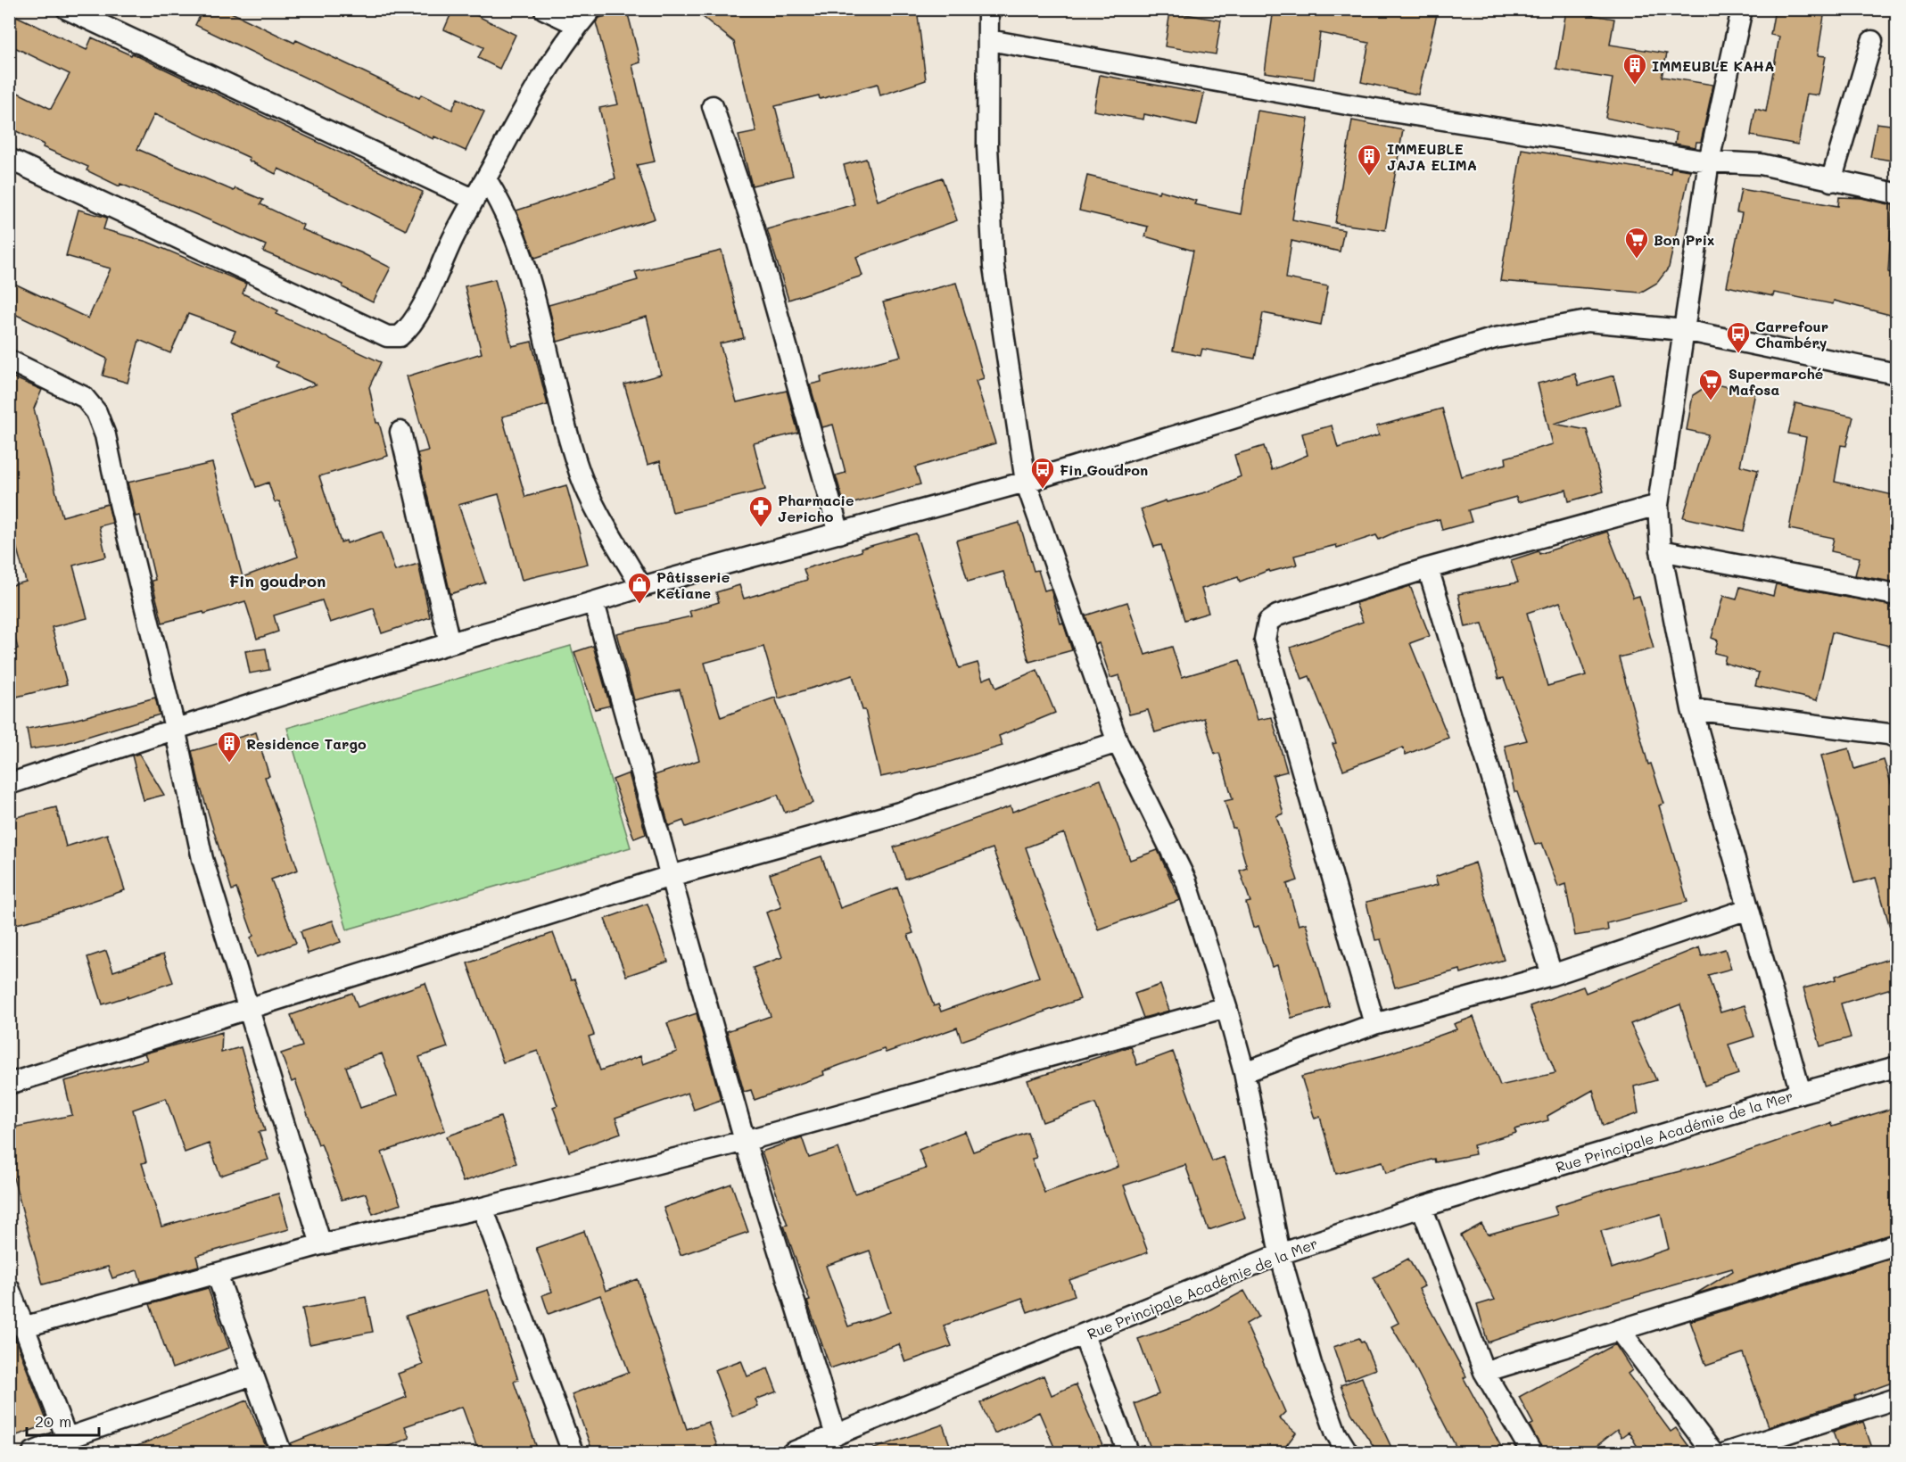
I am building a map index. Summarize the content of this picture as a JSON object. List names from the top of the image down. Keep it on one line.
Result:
{"streets":{"street":["Rue Principale Académie de la Mer"]},"districts":["Fin goudron"],"places":{"building":["IMMEUBLE KAHA","IMMEUBLE JAJA ELIMA","Residence Targo"],"supermarket":["Bon Prix","Supermarché Mafosa"],"bus stop":["Carrefour Chambéry","Fin Goudron"],"pharmacy":["Pharmacie Jericho"],"shop":["Pâtisserie Ketiane"]},"scale_bar":"20 m"}
